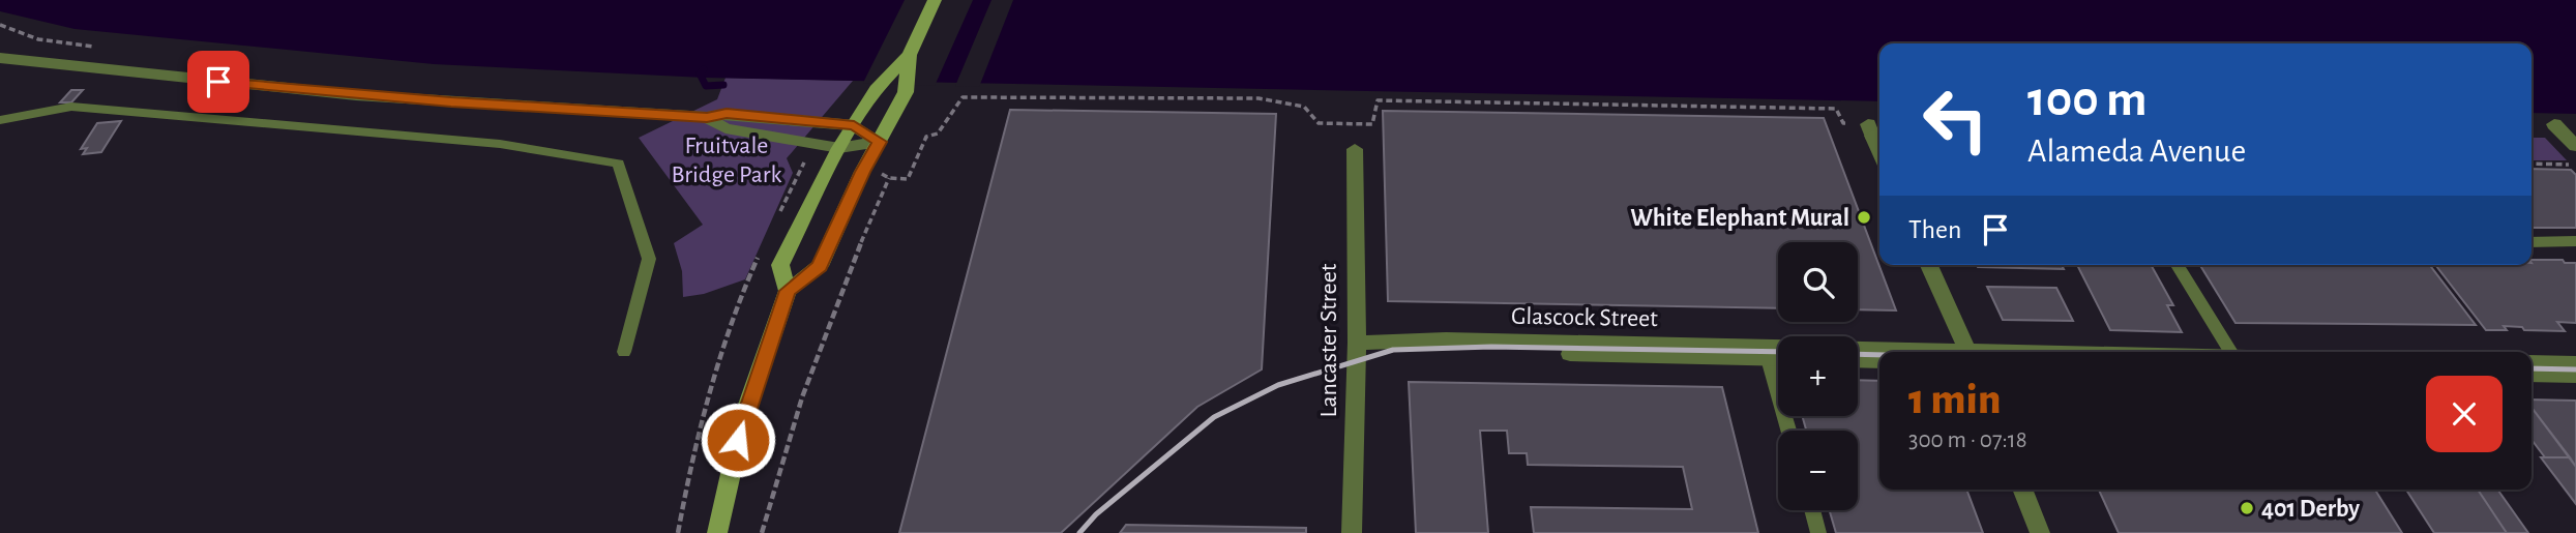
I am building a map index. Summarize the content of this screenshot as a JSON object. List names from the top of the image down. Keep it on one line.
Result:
{"streets":{"street":["Glascock Street","Lancaster Street"]},"crossings":[["Glascock Street","Lancaster Street"]],"parks":["Fruitvale Bridge Park"],"places":["White Elephant Mural","401 Derby"],"page":{"turn":["100 m","Alameda Avenue"],"then":"Then","map_buttons":["+","−"],"heading":["1 min","300 m · 07:18"]}}
